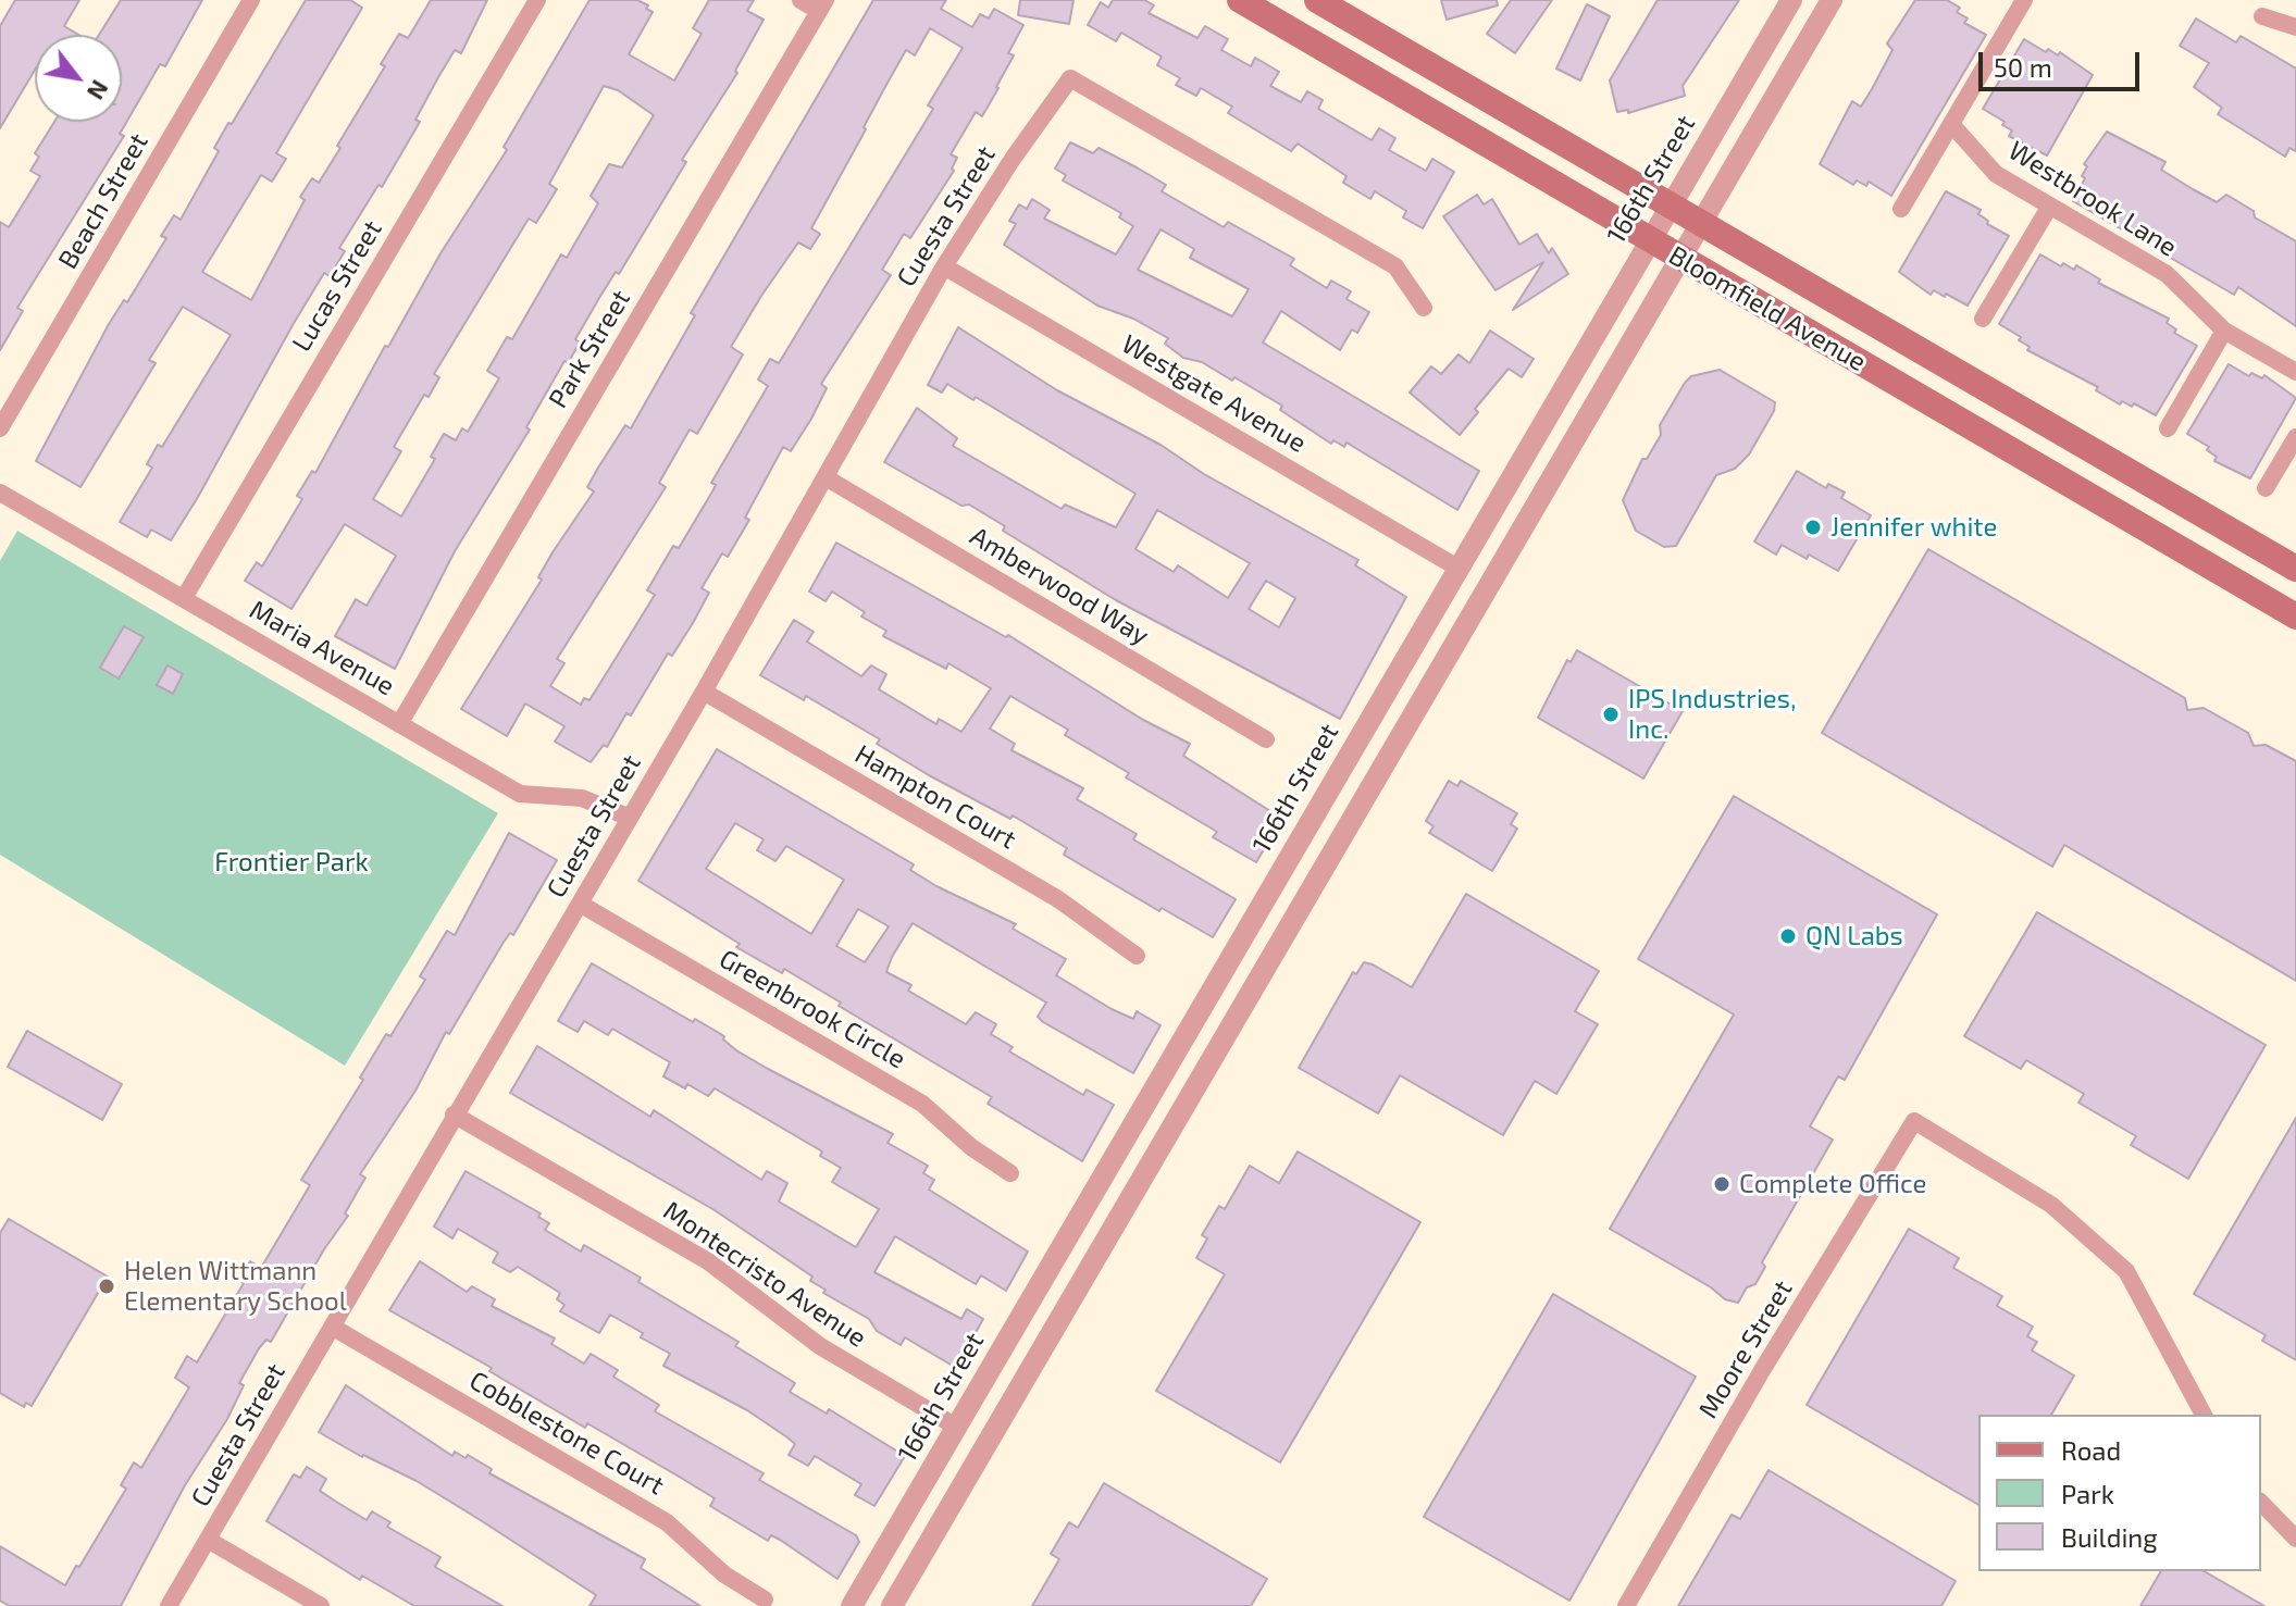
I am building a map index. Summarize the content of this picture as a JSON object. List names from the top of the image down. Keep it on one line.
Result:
{"streets":{"main road":["Bloomfield Avenue"],"street":["166th Street","Westbrook Lane","Beach Street","Cuesta Street","Lucas Street","Park Street","Westgate Avenue","Amberwood Way","Maria Avenue","Hampton Court","Greenbrook Circle","Montecristo Avenue","Moore Street","Cobblestone Court"]},"crossings":[["166th Street","Bloomfield Avenue"],["166th Street","Westgate Avenue"],["166th Street","Montecristo Avenue"],["Cuesta Street","Westgate Avenue"],["Cuesta Street","Amberwood Way"],["Cuesta Street","Maria Avenue"],["Cuesta Street","Hampton Court"],["Cuesta Street","Greenbrook Circle"],["Cuesta Street","Montecristo Avenue"],["Cuesta Street","Cobblestone Court"],["Lucas Street","Maria Avenue"],["Park Street","Maria Avenue"]],"parks":["Frontier Park"],"places":["Jennifer white","IPS Industries, Inc.","QN Labs","Complete Office","Helen Wittmann Elementary School"],"legend":["Road","Park","Building"],"scale_bar":"50 m","north":"bottom right"}
